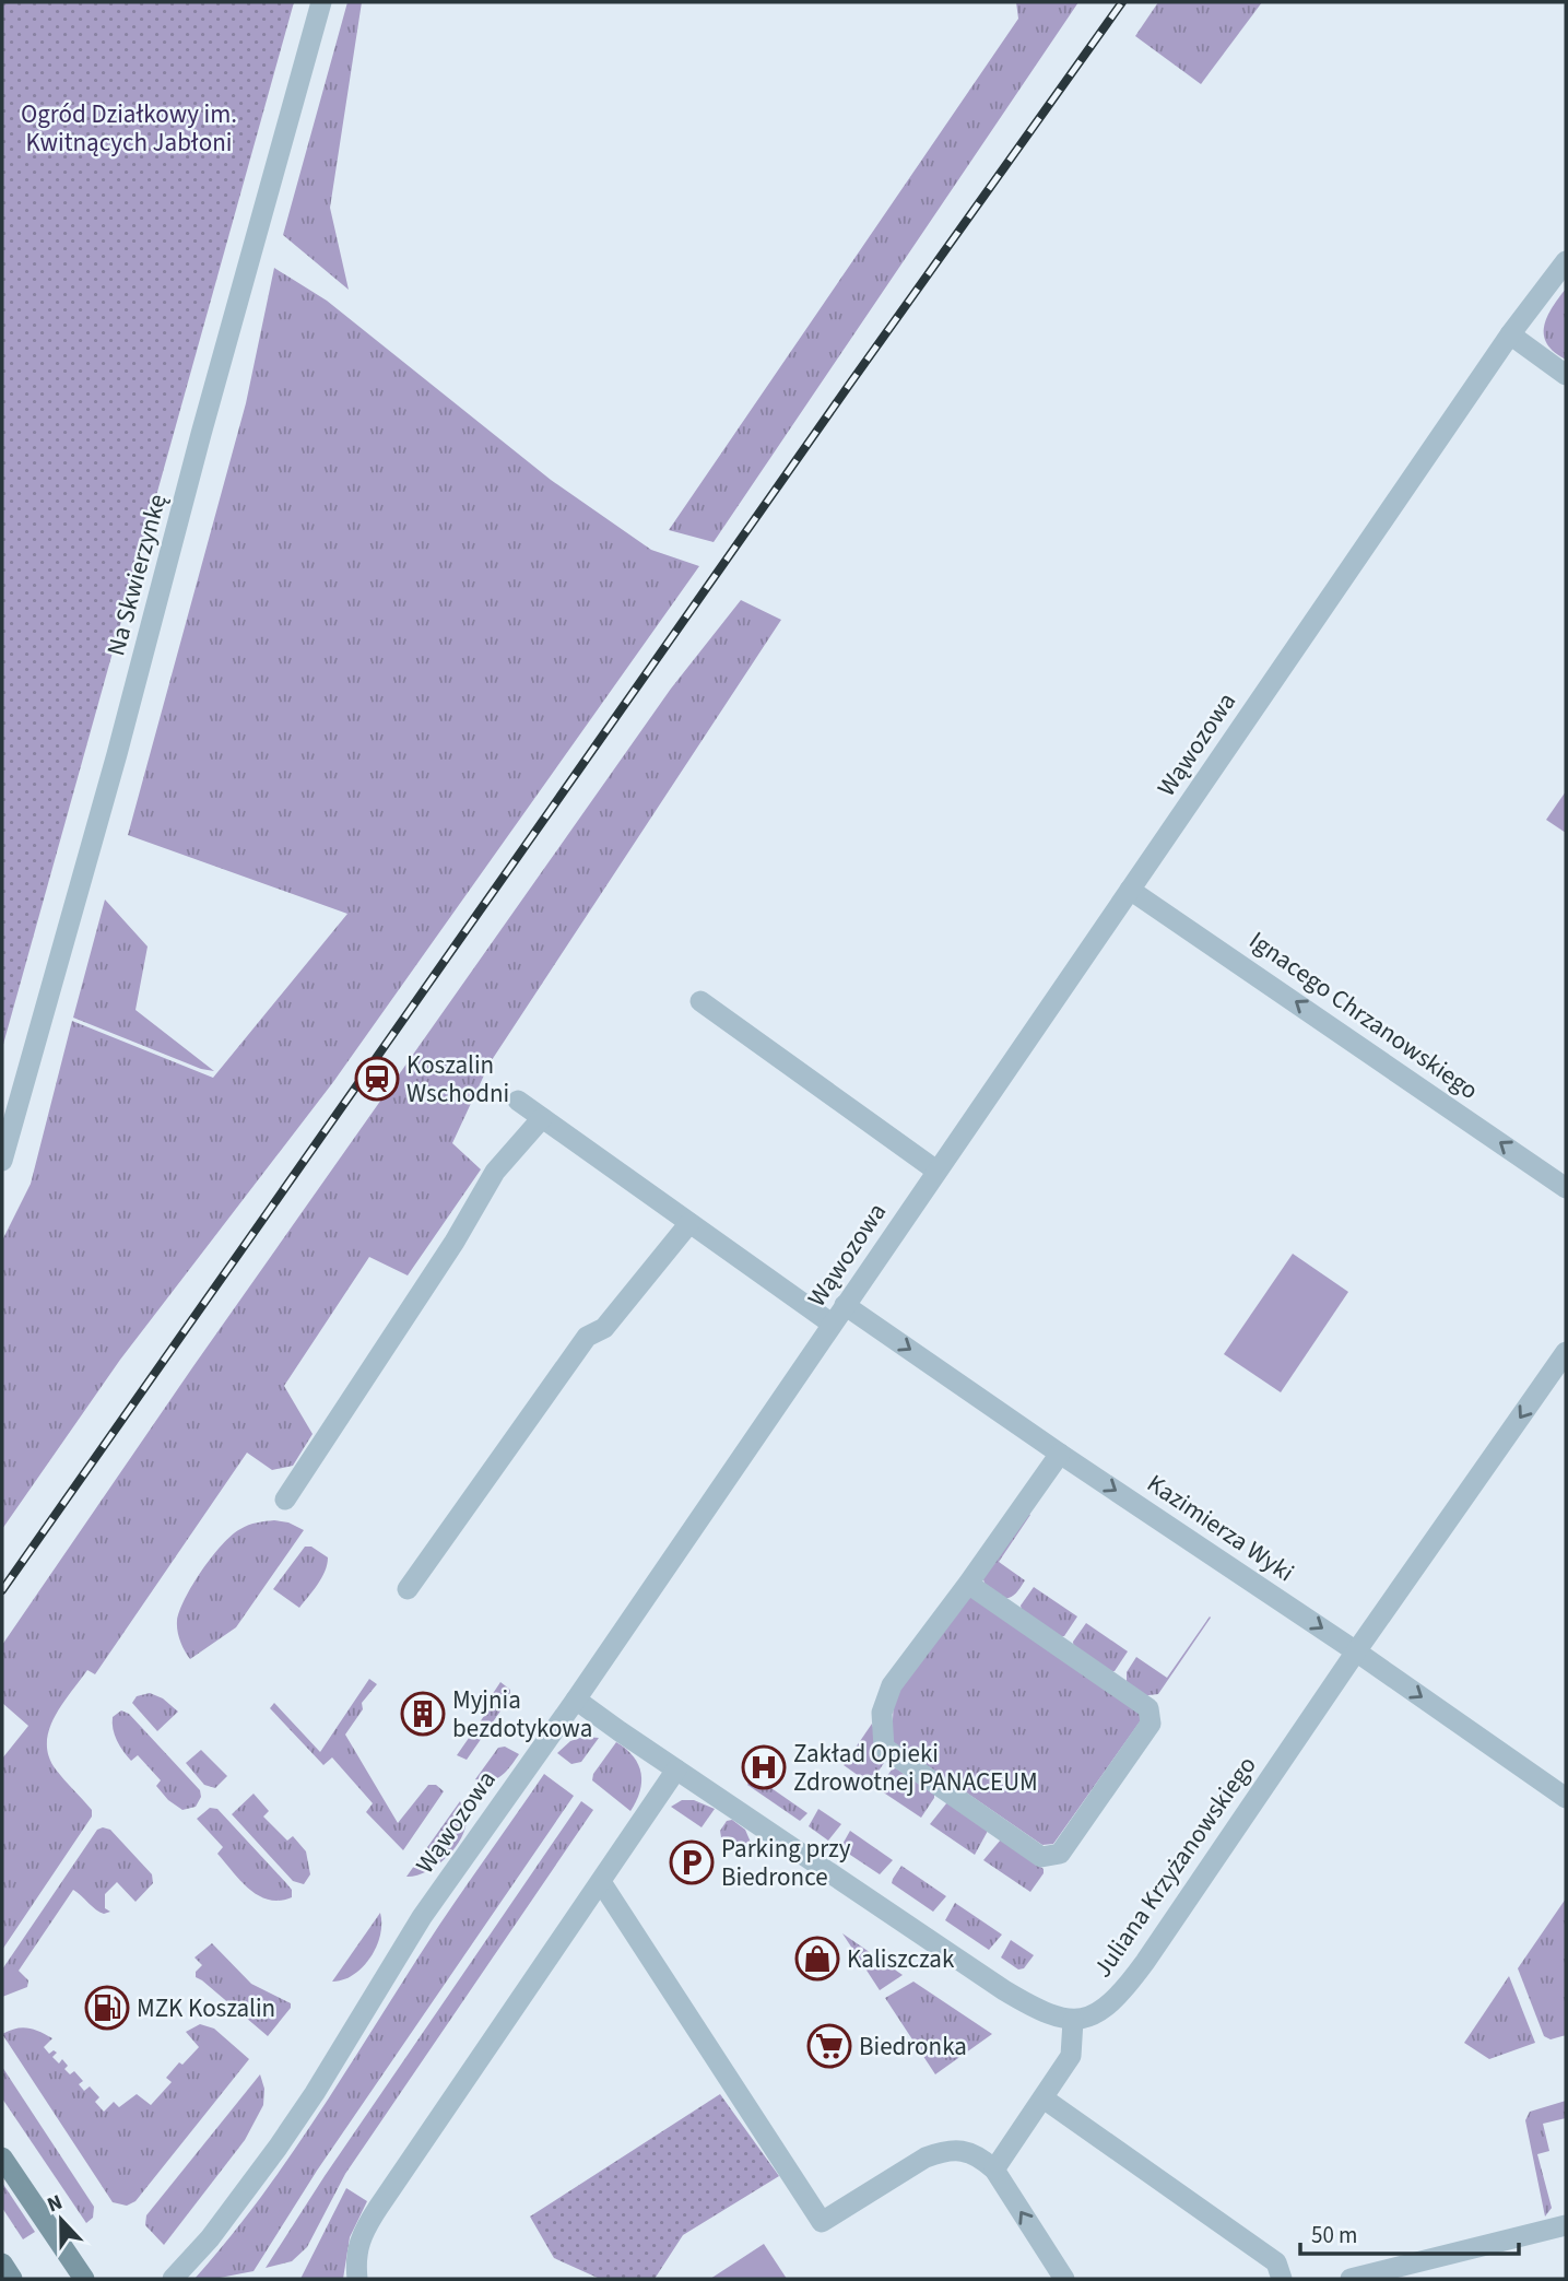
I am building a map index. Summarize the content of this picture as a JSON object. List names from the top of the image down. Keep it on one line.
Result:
{"streets":{"street":["Na Skwierzynkę","Wąwozowa","Ignacego Chrzanowskiego","Kazimierza Wyki","Juliana Krzyżanowskiego"]},"crossings":[["Wąwozowa","Ignacego Chrzanowskiego"],["Wąwozowa","Kazimierza Wyki"],["Kazimierza Wyki","Juliana Krzyżanowskiego"]],"one_way":["Ignacego Chrzanowskiego","Kazimierza Wyki","Juliana Krzyżanowskiego"],"parks":["Ogród Działkowy im. Kwitnących Jabłoni"],"places":{"station":["Koszalin Wschodni"],"building":["Myjnia bezdotykowa"],"hospital":["Zakład Opieki Zdrowotnej PANACEUM"],"parking":["Parking przy Biedronce"],"shop":["Kaliszczak"],"fuel station":["MZK Koszalin"],"supermarket":["Biedronka"]},"scale_bar":"50 m","north":"top"}
